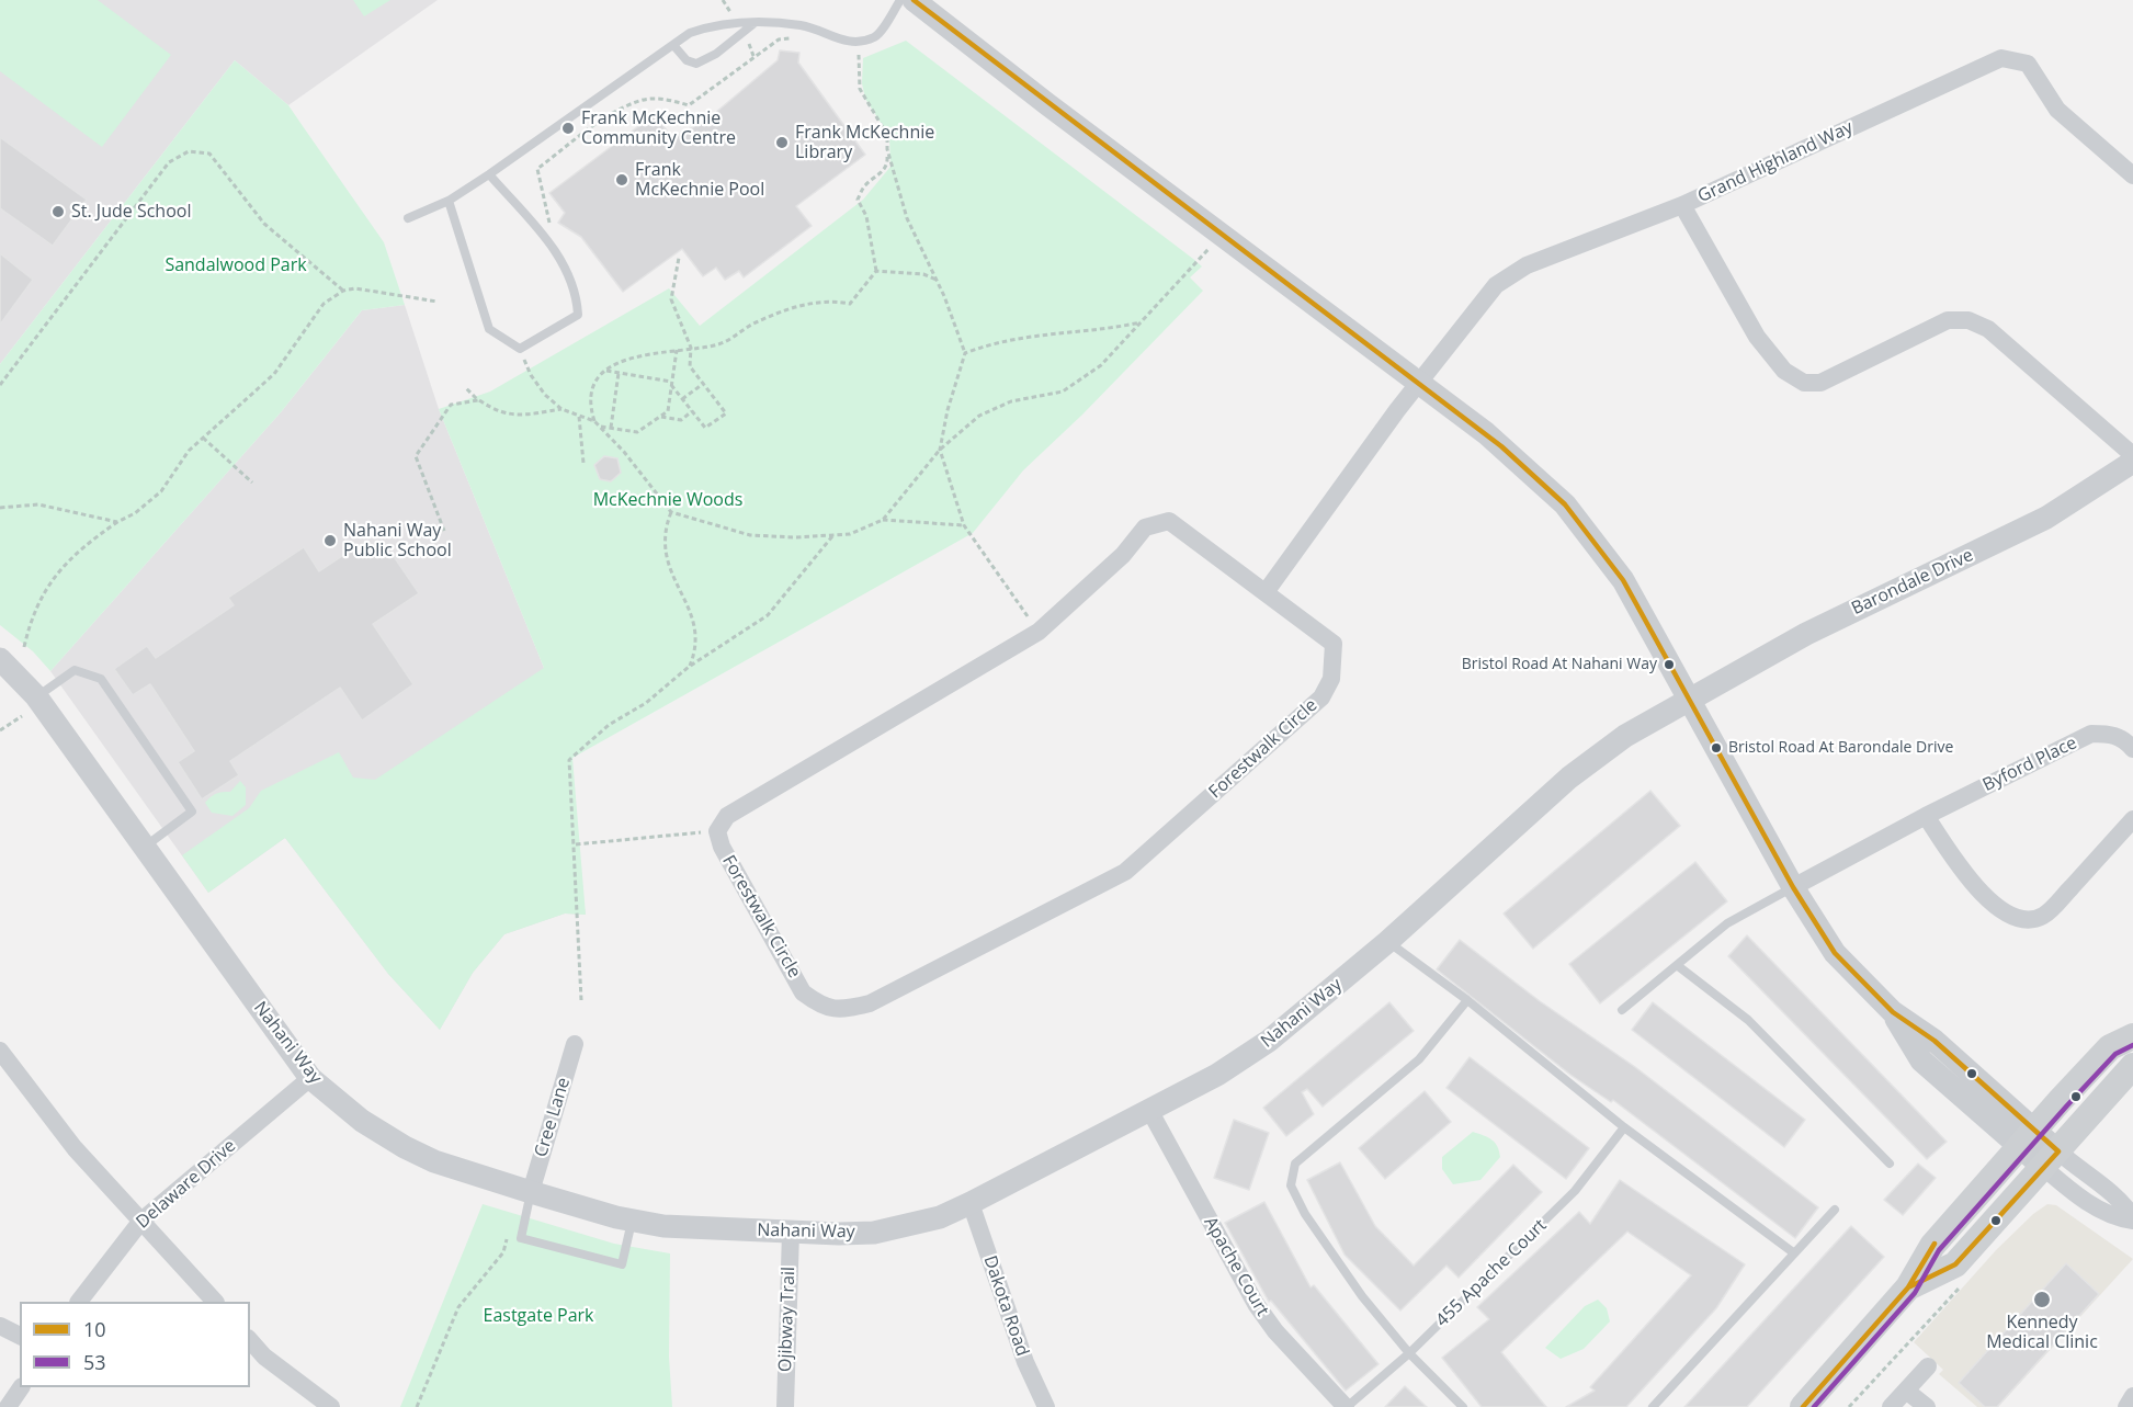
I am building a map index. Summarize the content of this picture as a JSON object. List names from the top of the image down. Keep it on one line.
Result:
{"streets":{"street":["Grand Highland Way","Barondale Drive","Forestwalk Circle","Byford Place","Nahani Way","Cree Lane","Delaware Drive","Apache Court","Dakota Road","Ojibway Trail"],"lane":["455 Apache Court"]},"crossings":[["Barondale Drive","Nahani Way"],["Nahani Way","Cree Lane"],["Nahani Way","Delaware Drive"],["Nahani Way","Apache Court"],["Nahani Way","Dakota Road"],["Nahani Way","Ojibway Trail"],["Apache Court","455 Apache Court"]],"parks":["Sandalwood Park","McKechnie Woods","Eastgate Park"],"places":["Frank McKechnie Community Centre","Frank McKechnie Library","Frank McKechnie Pool","St. Jude School","Nahani Way Public School","Bristol Road At Nahani Way","Bristol Road At Barondale Drive","Kennedy Medical Clinic"],"lines":["transit line 10","transit line 53"],"legend":["10","53"]}
